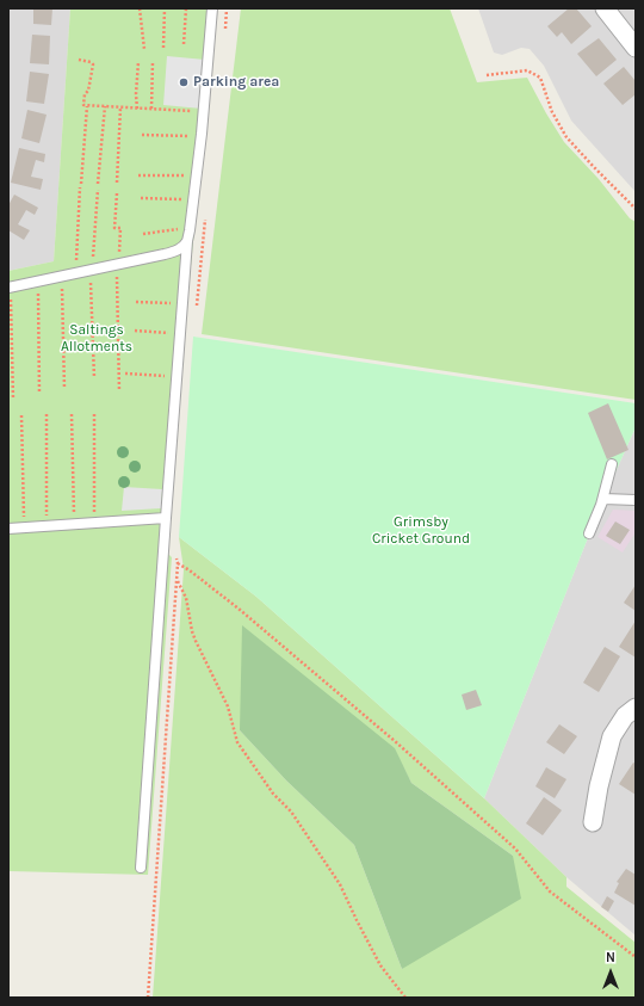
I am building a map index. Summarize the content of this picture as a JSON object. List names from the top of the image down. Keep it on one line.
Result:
{"parks":["Saltings Allotments","Grimsby Cricket Ground"],"places":["Parking area"],"north":"top"}
